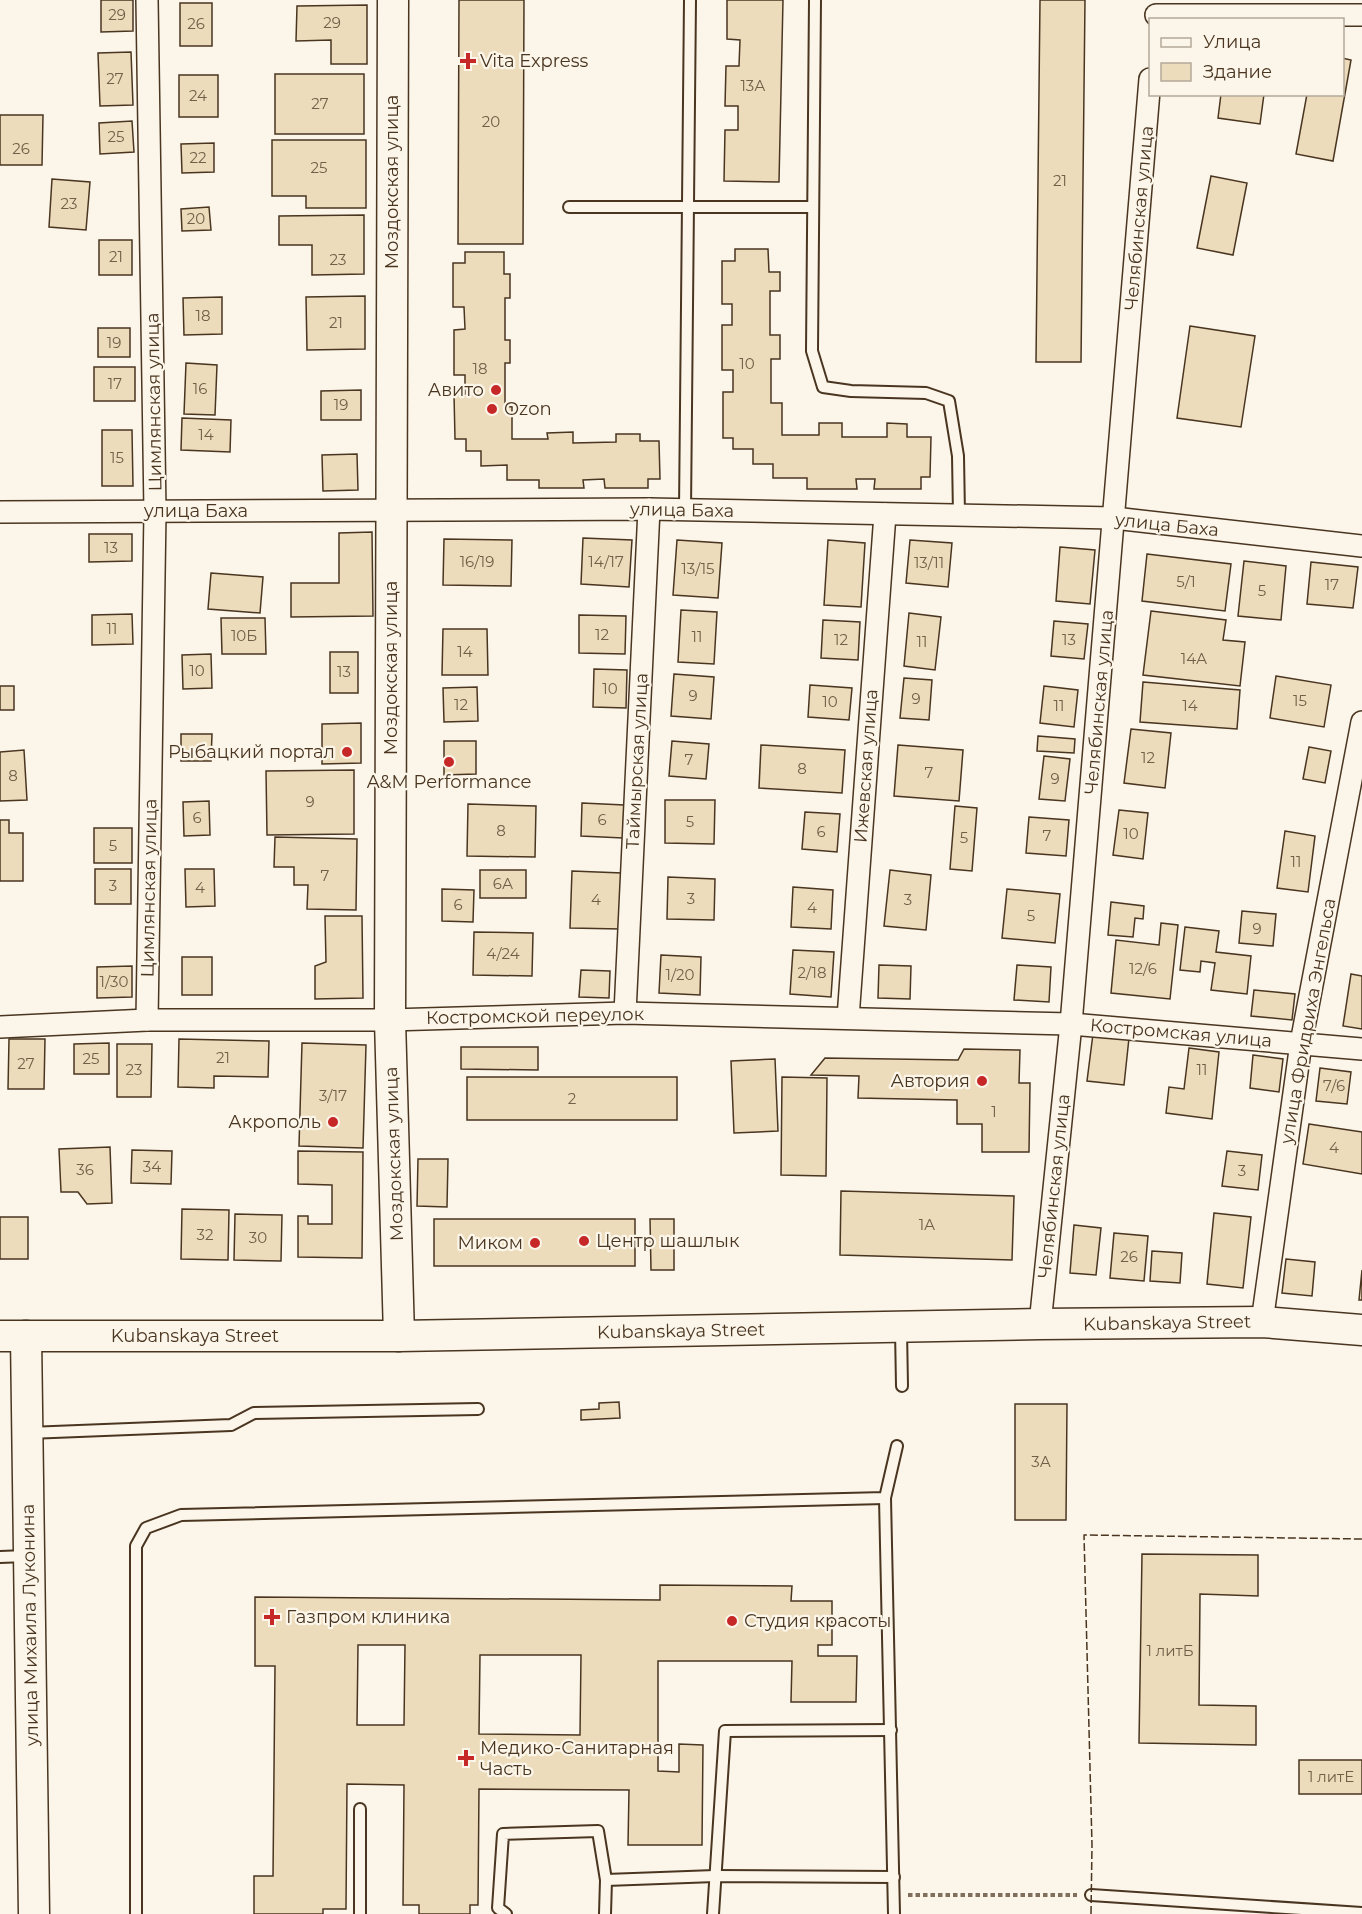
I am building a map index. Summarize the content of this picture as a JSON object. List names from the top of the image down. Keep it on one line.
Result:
{"streets":{"main road":["Моздокская улица","Kubanskaya Street","улица Михаила Луконина"],"street":["Челябинская улица","Цимлянская улица","улица Баха","Таймырская улица","Ижевская улица","Костромской переулок","улица Фридриха Энгельса","Костромская улица"]},"crossings":[["Моздокская улица","улица Баха"],["Моздокская улица","Костромской переулок"],["Моздокская улица","Kubanskaya Street"],["Челябинская улица","улица Баха"],["Челябинская улица","Костромской переулок"],["Челябинская улица","Костромская улица"],["Челябинская улица","Kubanskaya Street"],["Цимлянская улица","улица Баха"],["Цимлянская улица","Костромской переулок"],["улица Баха","Таймырская улица"],["улица Баха","Ижевская улица"],["Таймырская улица","Костромской переулок"],["Ижевская улица","Костромской переулок"],["Костромской переулок","Костромская улица"],["улица Фридриха Энгельса","Костромская улица"],["улица Фридриха Энгельса","Kubanskaya Street"],["Kubanskaya Street","улица Михаила Луконина"]],"places":{"health":["Vita Express","Газпром клиника","Медико-Санитарная Часть"],"other":["Авито","Ozon","Рыбацкий портал","A&M Performance","Автория","Акрополь","Центр шашлык","Миком","Студия красоты"]},"house_numbers":["29","29","26","27","13А","24","27","20","25","26","22","25","21","23","20","21","23","18","21","19","10","18","17","16","19","14","15","13","16/19","14/17","13/11","13/15","5/1","17","5","11","12","10Б","11","12","13","11","14","14А","10","13","10","9","9","15","10","12","11","14","12","7","8","7","8","9","9","6","6","5","8","6","10","7","5","5","11","7","6А","3","4","3","4","3","6","4","5","9","4/24","12/6","2/18","1/20","1/30","21","25","27","23","11","7/6","3/17","2","1","4","34","36","3","1А","32","30","26","3А","1 литБ","1 литЕ"],"legend":["Улица","Здание"]}
